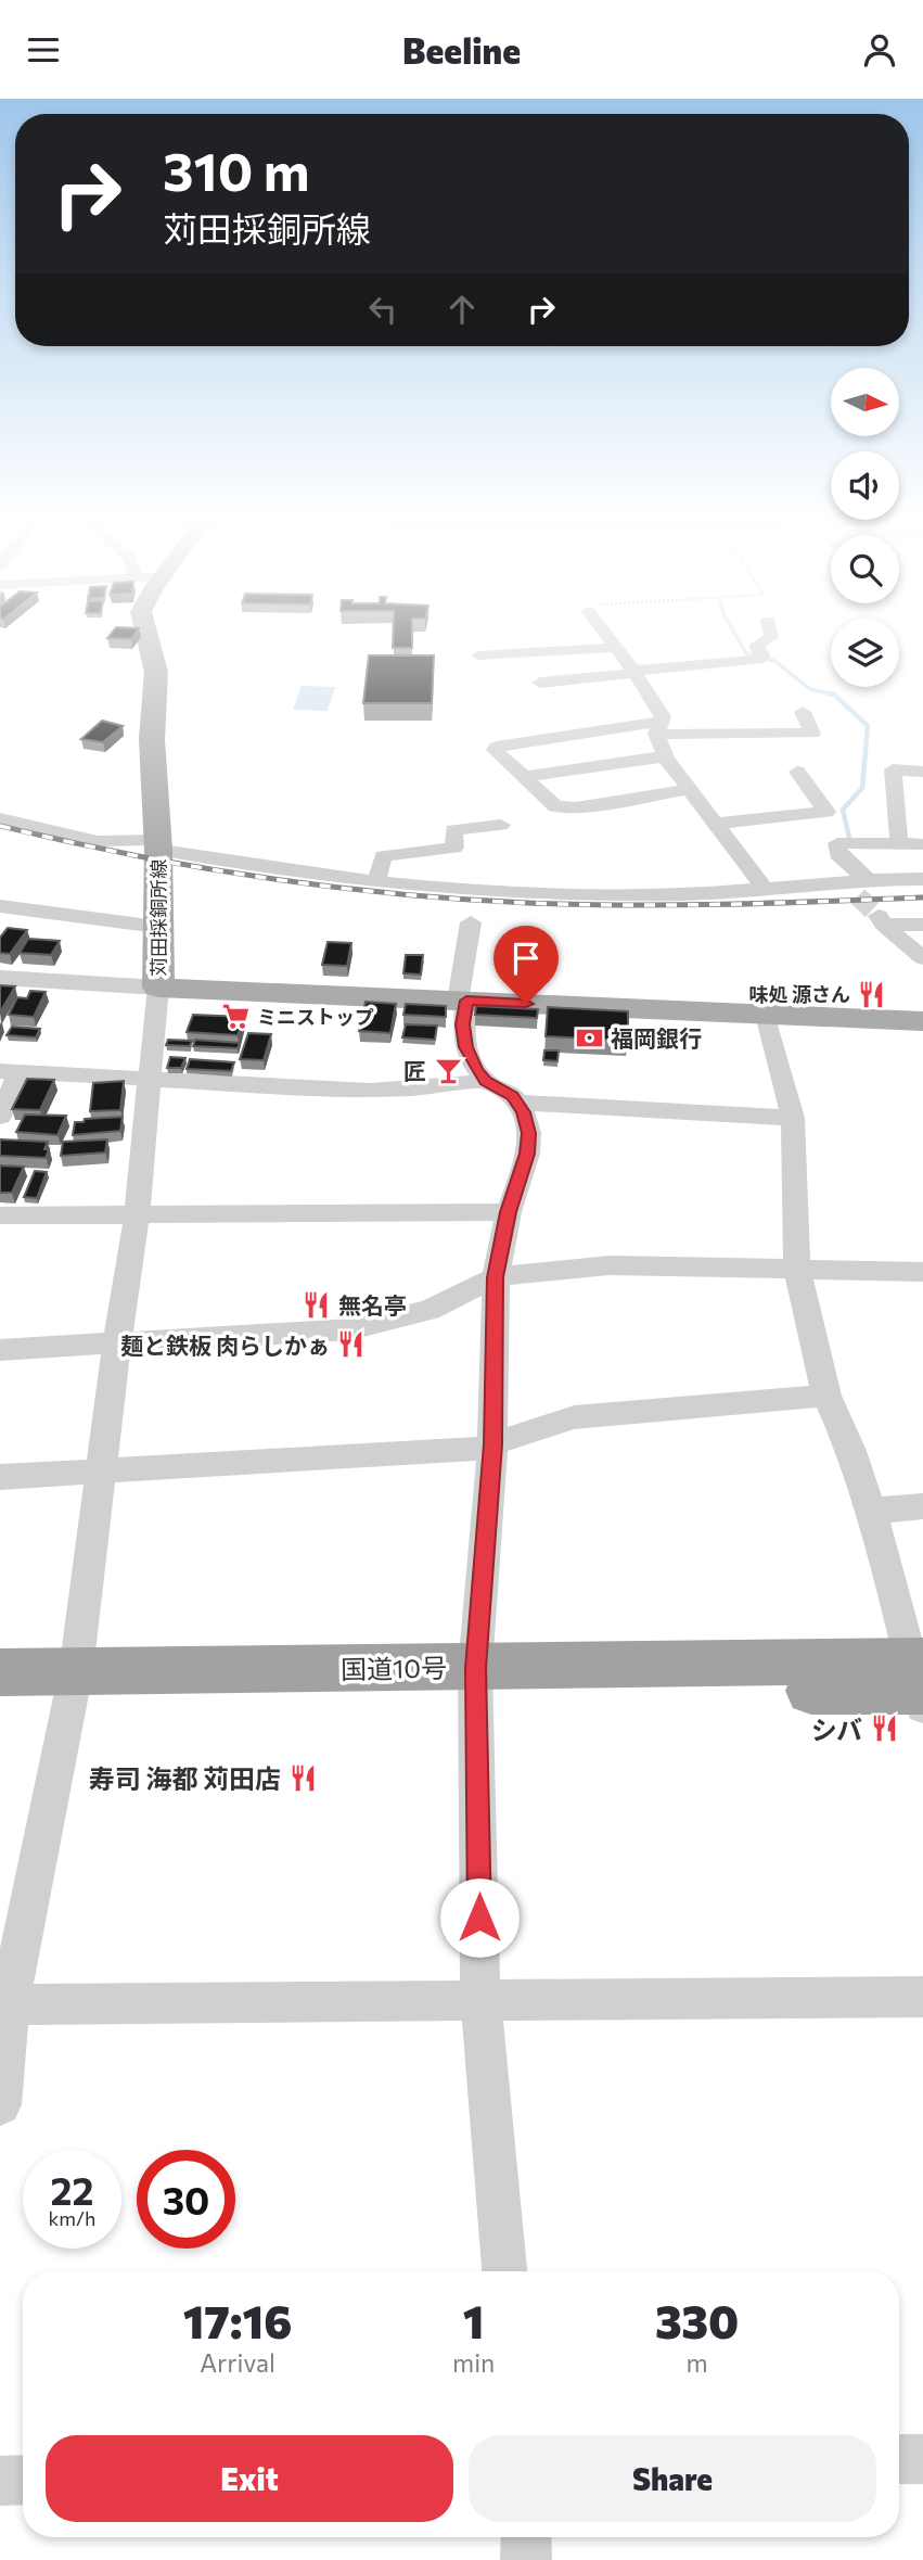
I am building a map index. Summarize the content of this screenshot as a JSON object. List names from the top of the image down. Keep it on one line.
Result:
{"streets":{"highway":["国道10号"],"main road":["苅田採銅所線"]},"places":{"restaurant":["味処 源さん","無名亭","麺と鉄板 肉らしかぁ","シバ","寿司 海都 苅田店"],"supermarket":["ミニストップ"],"bank":["福岡銀行"],"bar":["匠"]},"north":"right","page":{"header":"Beeline","turn":["310 m","苅田採銅所線"],"speed":"22 km/h","limit":"30","eta":["17:16","Arrival","1","min","330","m"],"buttons":["Exit","Share"]}}
